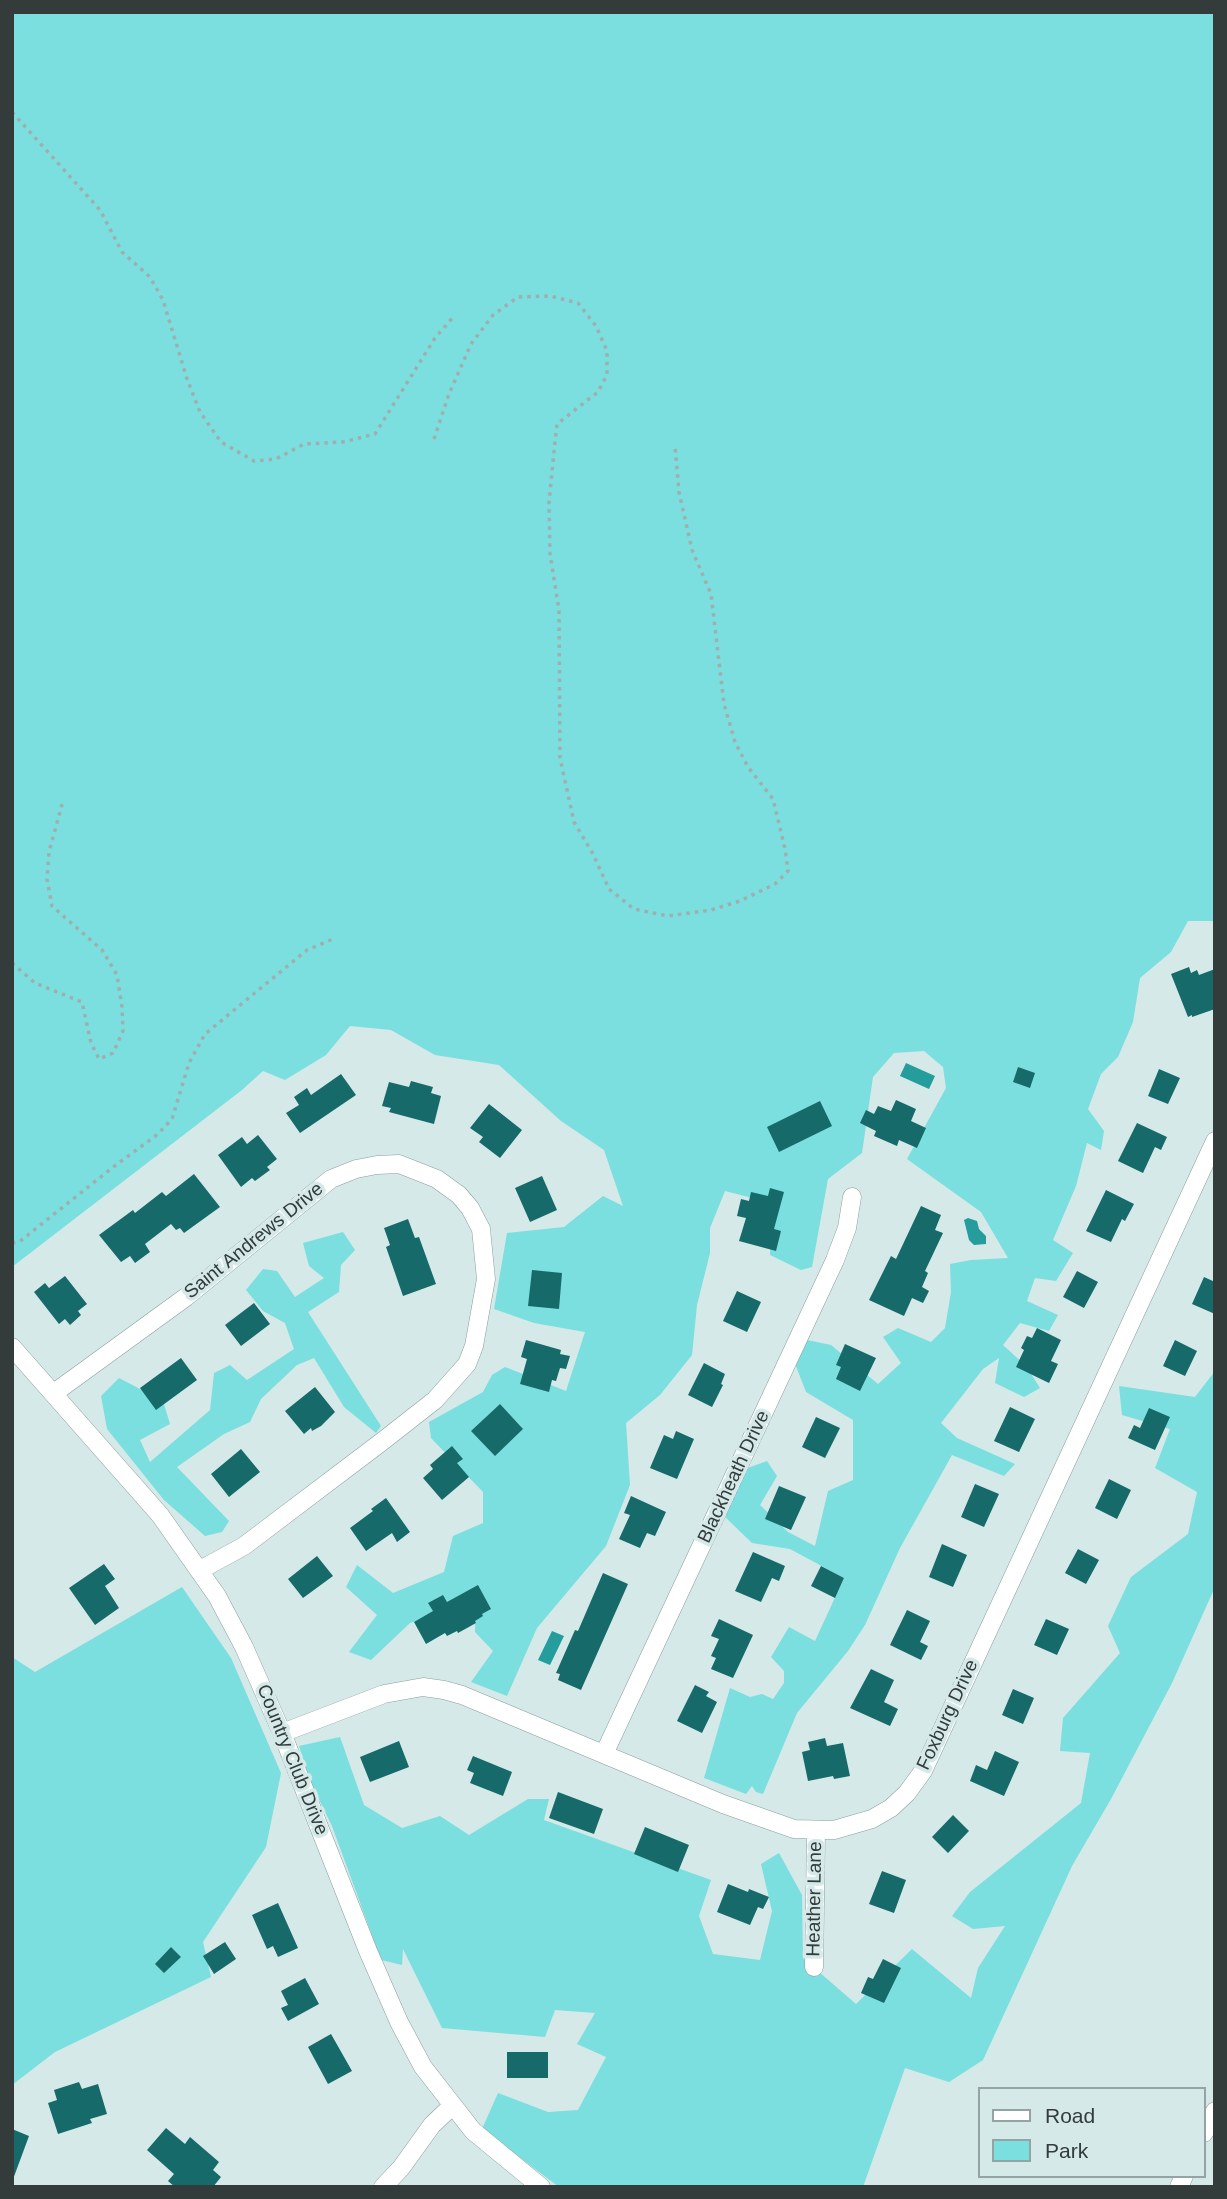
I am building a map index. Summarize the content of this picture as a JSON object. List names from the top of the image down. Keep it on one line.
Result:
{"streets":{"street":["Saint Andrews Drive","Blackheath Drive","Foxburg Drive","Country Club Drive","Heather Lane"]},"crossings":[["Saint Andrews Drive","Country Club Drive"],["Blackheath Drive","Foxburg Drive"],["Foxburg Drive","Country Club Drive"],["Foxburg Drive","Heather Lane"]],"legend":["Road","Park"]}
